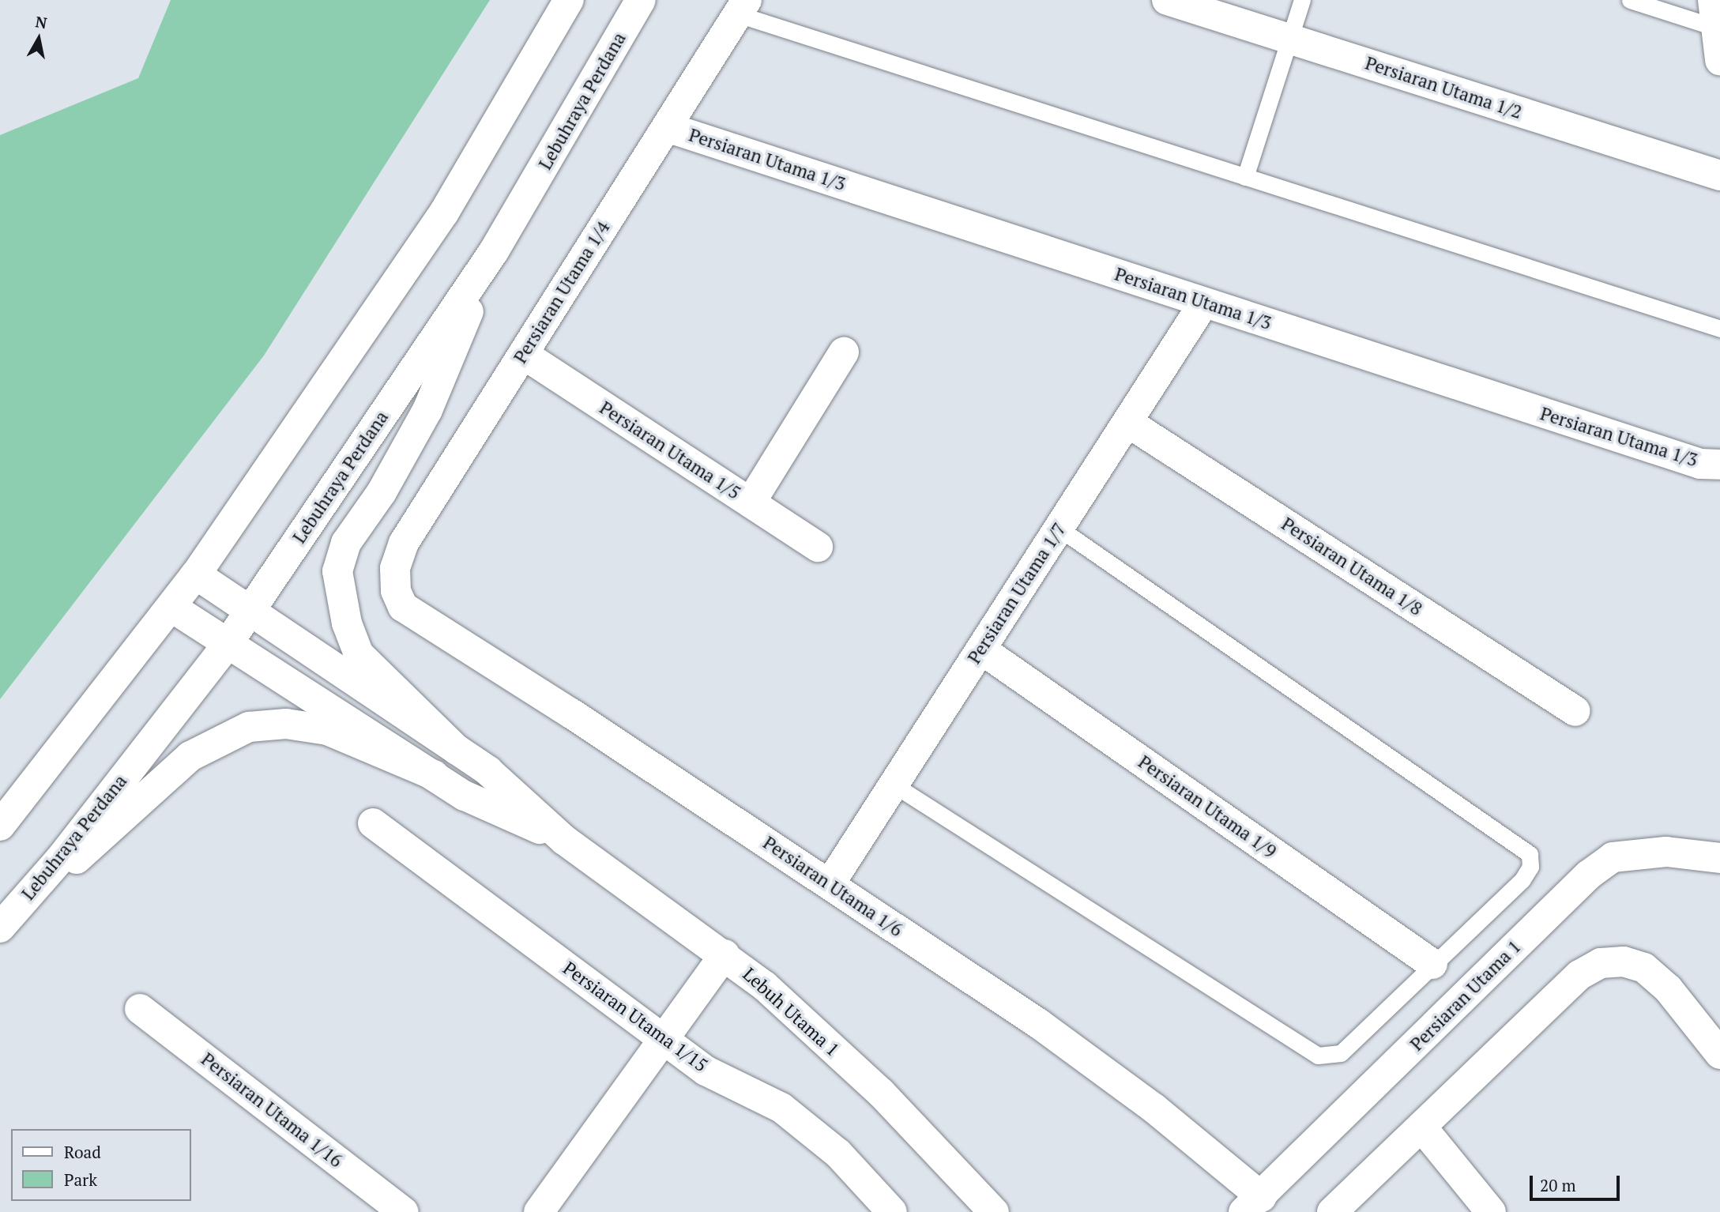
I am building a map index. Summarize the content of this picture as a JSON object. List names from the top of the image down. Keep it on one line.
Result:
{"streets":{"street":["Persiaran Utama 1/2","Lebuhraya Perdana","Persiaran Utama 1/3","Persiaran Utama 1/4","Persiaran Utama 1/5","Persiaran Utama 1/8","Persiaran Utama 1/7","Persiaran Utama 1/9","Persiaran Utama 1/6","Persiaran Utama 1","Lebuh Utama 1","Persiaran Utama 1/15","Persiaran Utama 1/16"]},"crossings":[["Persiaran Utama 1/3","Persiaran Utama 1/4"],["Persiaran Utama 1/3","Persiaran Utama 1/7"],["Persiaran Utama 1/4","Persiaran Utama 1/5"],["Persiaran Utama 1/4","Persiaran Utama 1/6"],["Persiaran Utama 1/8","Persiaran Utama 1/7"],["Persiaran Utama 1/7","Persiaran Utama 1/9"],["Persiaran Utama 1/7","Persiaran Utama 1/6"],["Persiaran Utama 1/6","Persiaran Utama 1"]],"legend":["Road","Park"],"scale_bar":"20 m","north":"top"}
